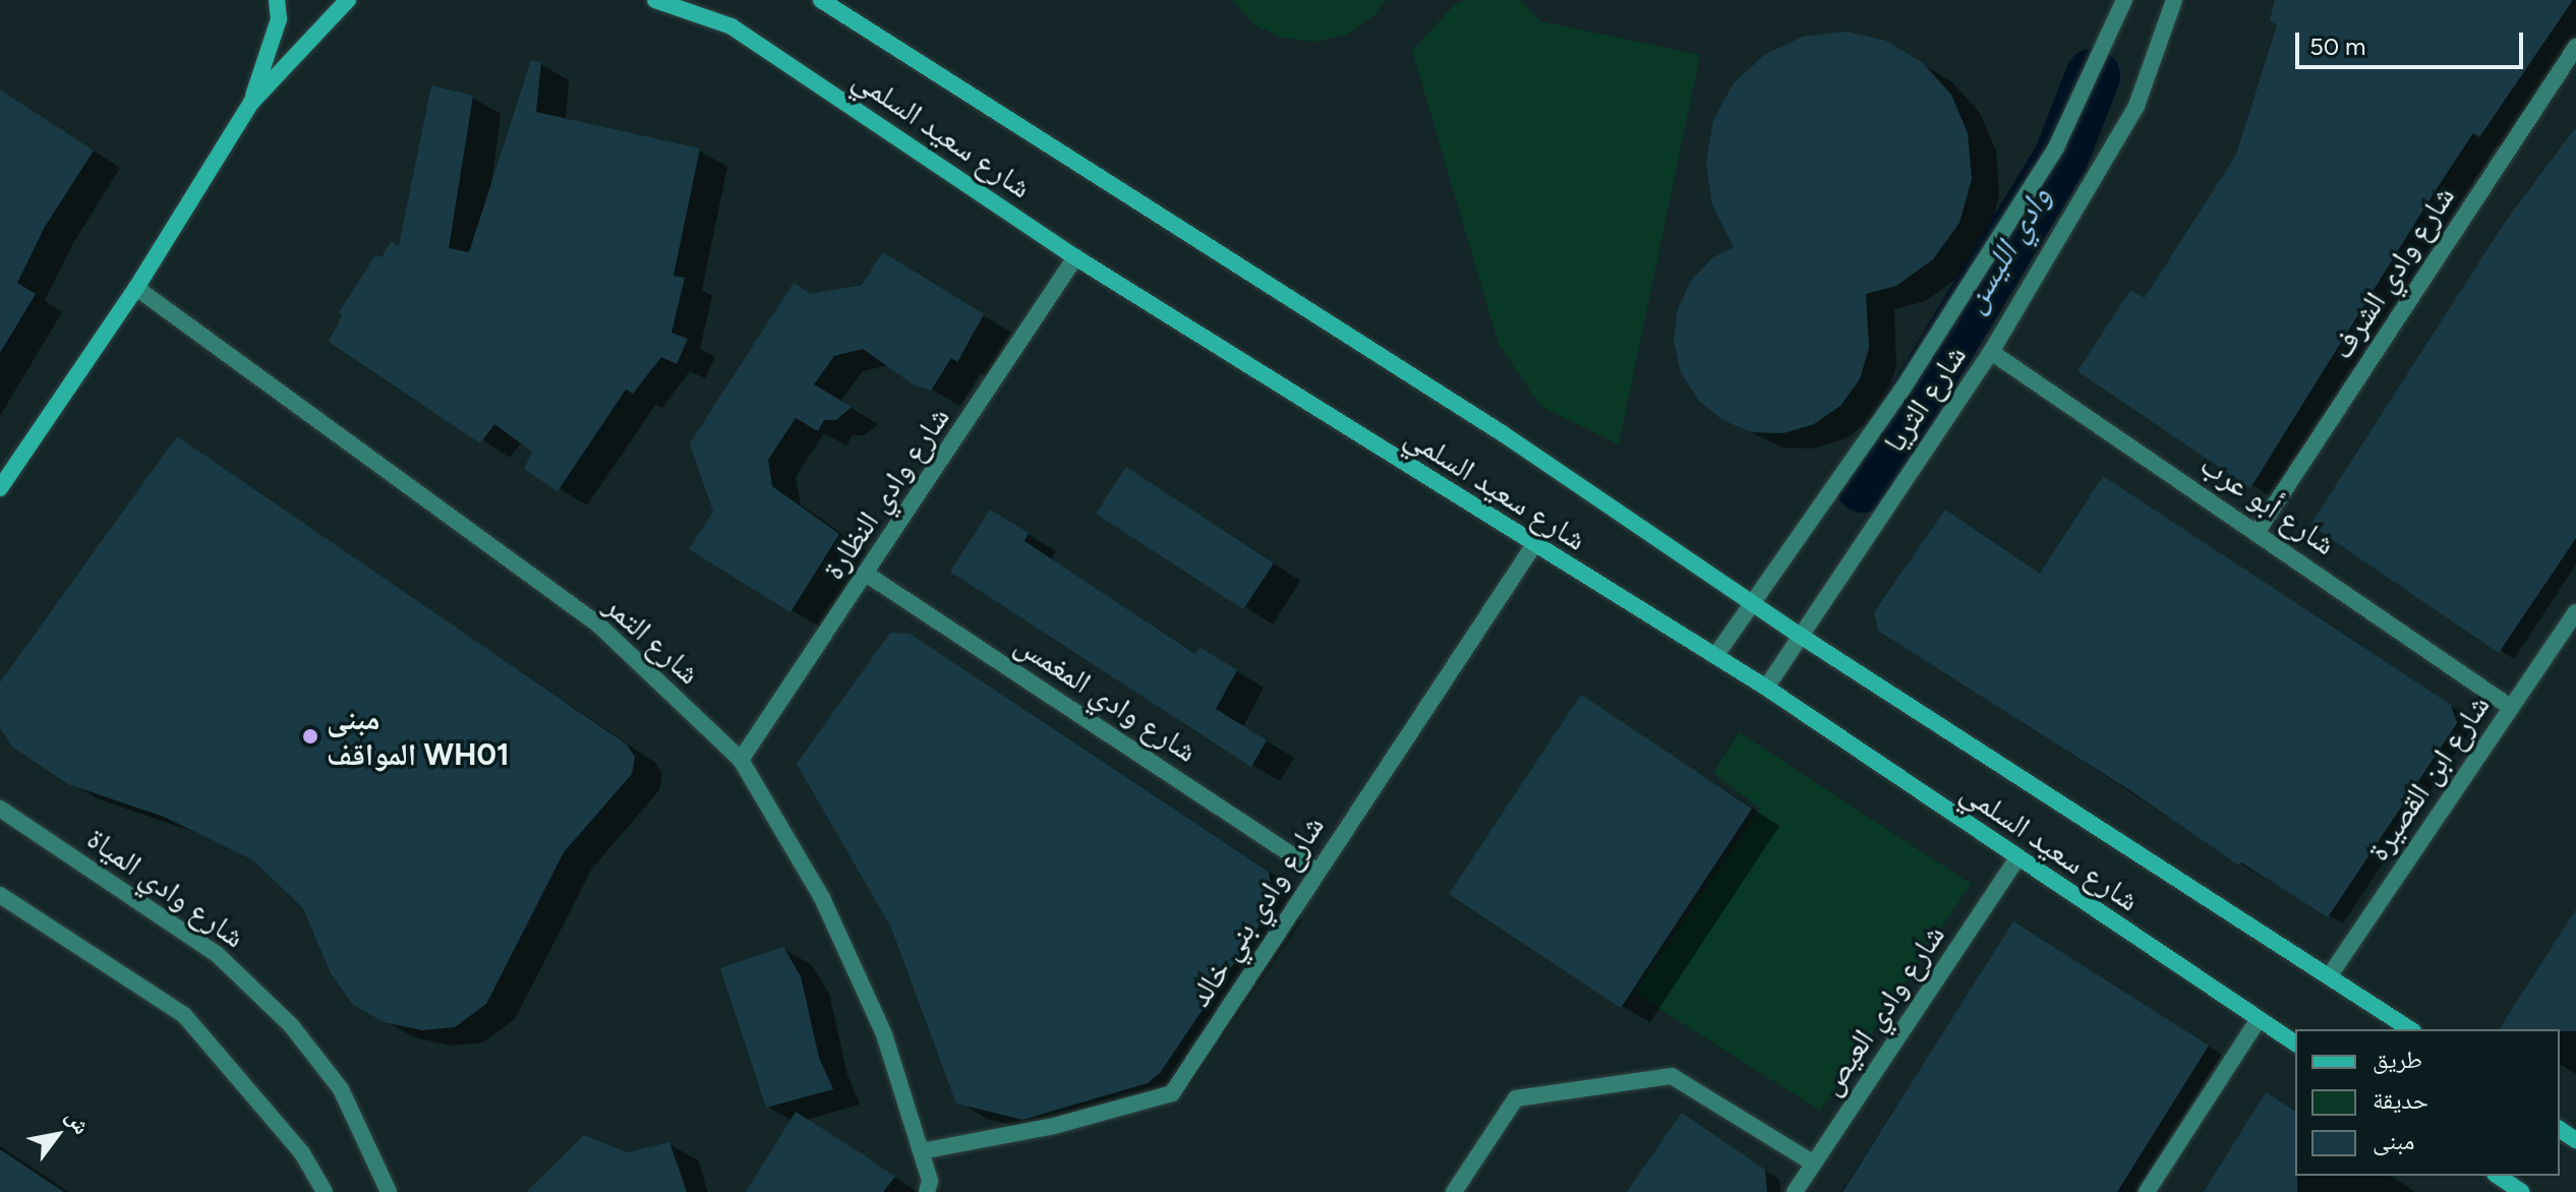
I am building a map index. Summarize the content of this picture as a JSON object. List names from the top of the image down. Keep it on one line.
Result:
{"streets":{"street":["شارع سعيد السلمي","شارع وادي الشرف","شارع الثريا","شارع وادي النظارة","شارع أبو عرب","شارع التمر","شارع وادي المغمس","شارع ابن القصيرة","شارع وادي المياة","شارع وادي بني خالد","شارع وادي العيص"]},"crossings":[["شارع سعيد السلمي","شارع الثريا"],["شارع سعيد السلمي","شارع وادي النظارة"],["شارع سعيد السلمي","شارع ابن القصيرة"],["شارع سعيد السلمي","شارع وادي بني خالد"],["شارع سعيد السلمي","شارع وادي العيص"],["شارع وادي الشرف","شارع أبو عرب"],["شارع الثريا","شارع أبو عرب"],["شارع وادي النظارة","شارع التمر"],["شارع وادي النظارة","شارع وادي المغمس"],["شارع أبو عرب","شارع ابن القصيرة"],["شارع التمر","شارع وادي بني خالد"],["شارع وادي المغمس","شارع وادي بني خالد"]],"water":["وادي الليسن"],"places":["مبنى المواقف WH01"],"legend":["طريق","حديقة","مبنى"],"scale_bar":"50 m","north":"top right"}
